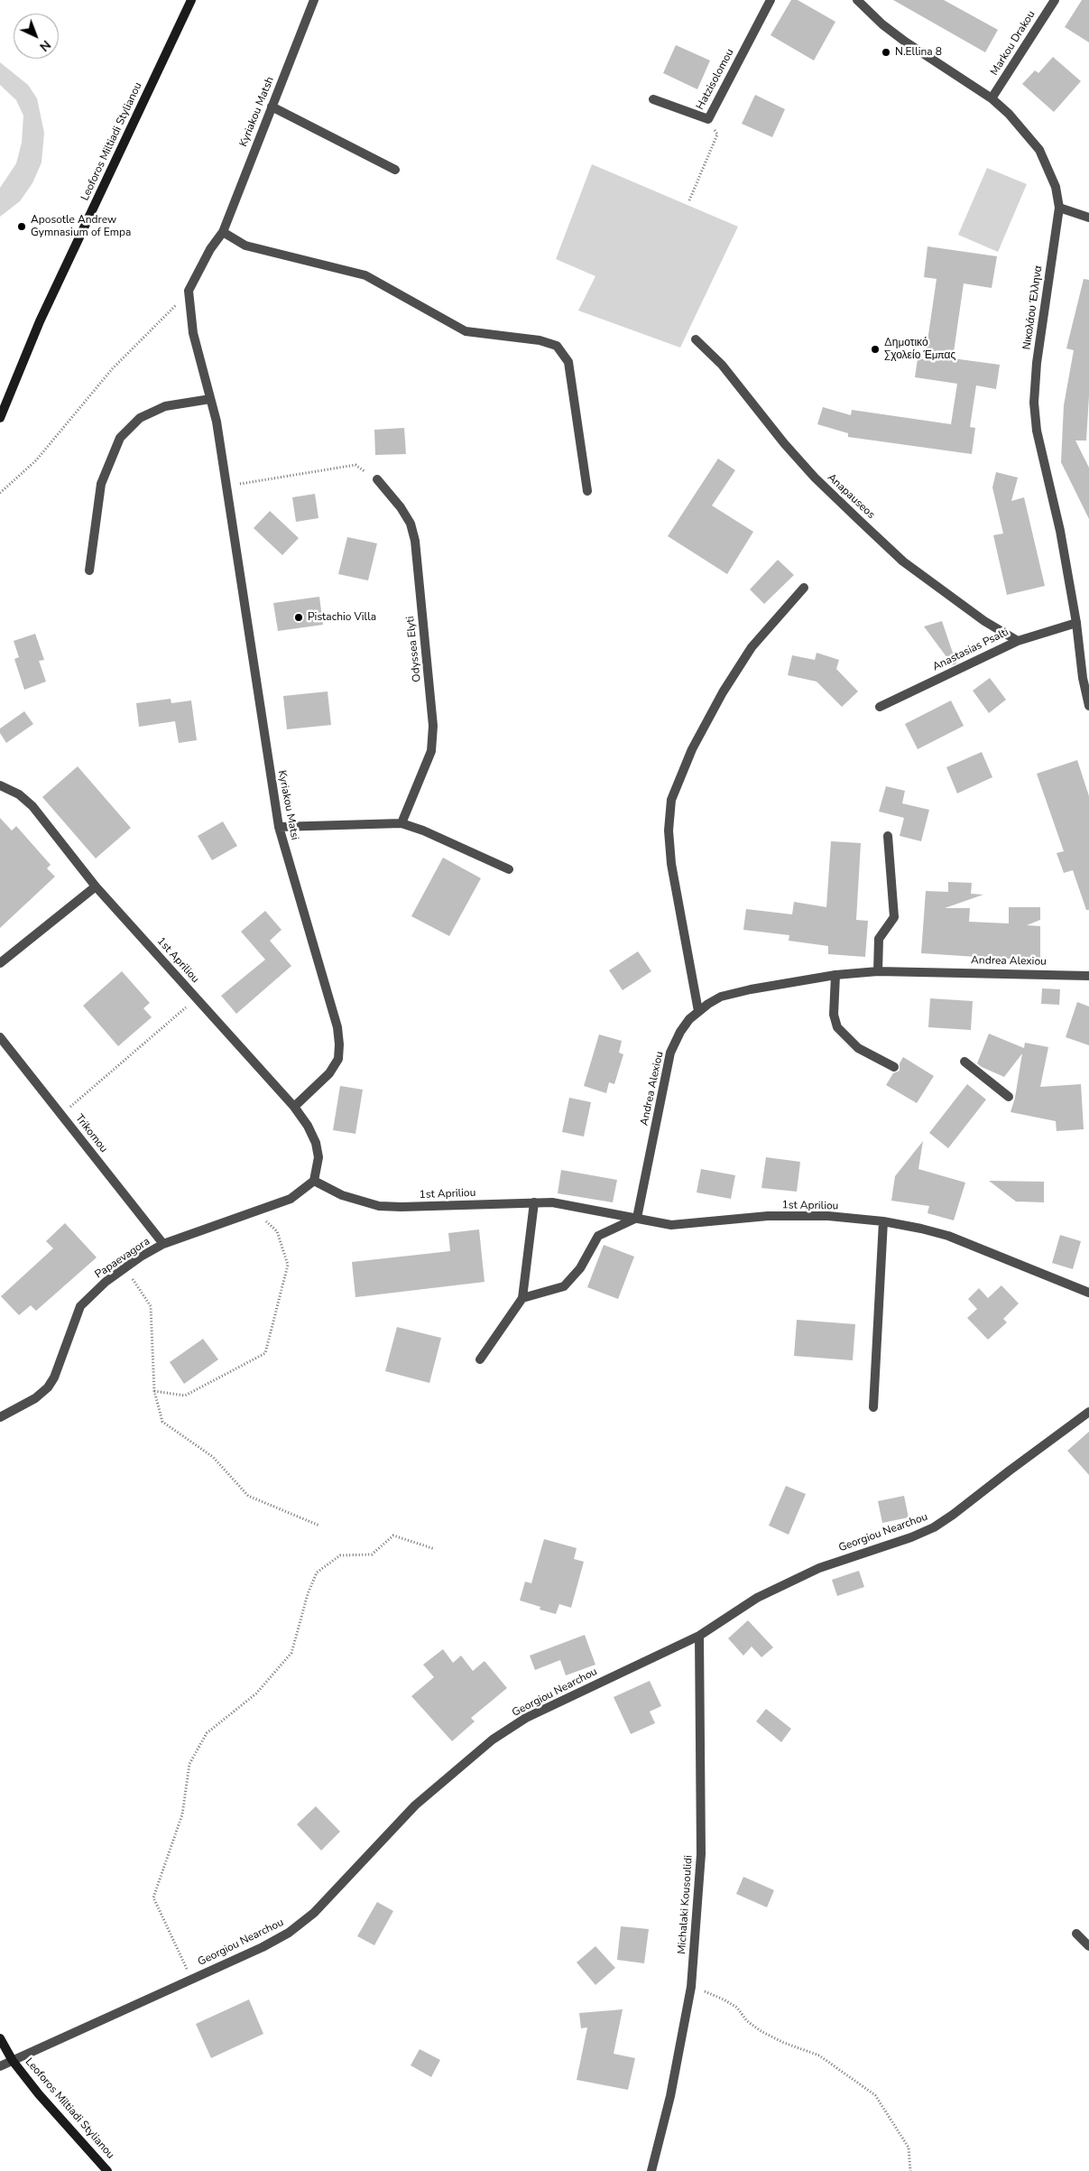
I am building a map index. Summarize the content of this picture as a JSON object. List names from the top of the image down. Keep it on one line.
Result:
{"streets":{"main road":["Leoforos Miltiadi Stylianou"],"street":["Markou Drakou","Hatzisolomou","Kyriakou Matsh","Νικολάου Έλληνα","Anapauseos","Odyssea Elyti","Anastasias Psalti","Kyriakou Matsi","1st Apriliou","Andrea Alexiou","Trikomou","Papaevagora","Georgiou Nearchou","Michalaki Kousoulidi"]},"crossings":[["Markou Drakou","Νικολάου Έλληνα"],["Kyriakou Matsh","Kyriakou Matsi"],["Leoforos Miltiadi Stylianou","Georgiou Nearchou"],["Νικολάου Έλληνα","Anastasias Psalti"],["Anapauseos","Anastasias Psalti"],["Kyriakou Matsi","1st Apriliou"],["1st Apriliou","Andrea Alexiou"],["1st Apriliou","Papaevagora"],["Trikomou","Papaevagora"],["Georgiou Nearchou","Michalaki Kousoulidi"]],"places":["N.Ellina 8","Aposotle Andrew Gymnasium of Empa","Δημοτικό Σχολείο Έμπας","Pistachio Villa"],"north":"bottom right"}
